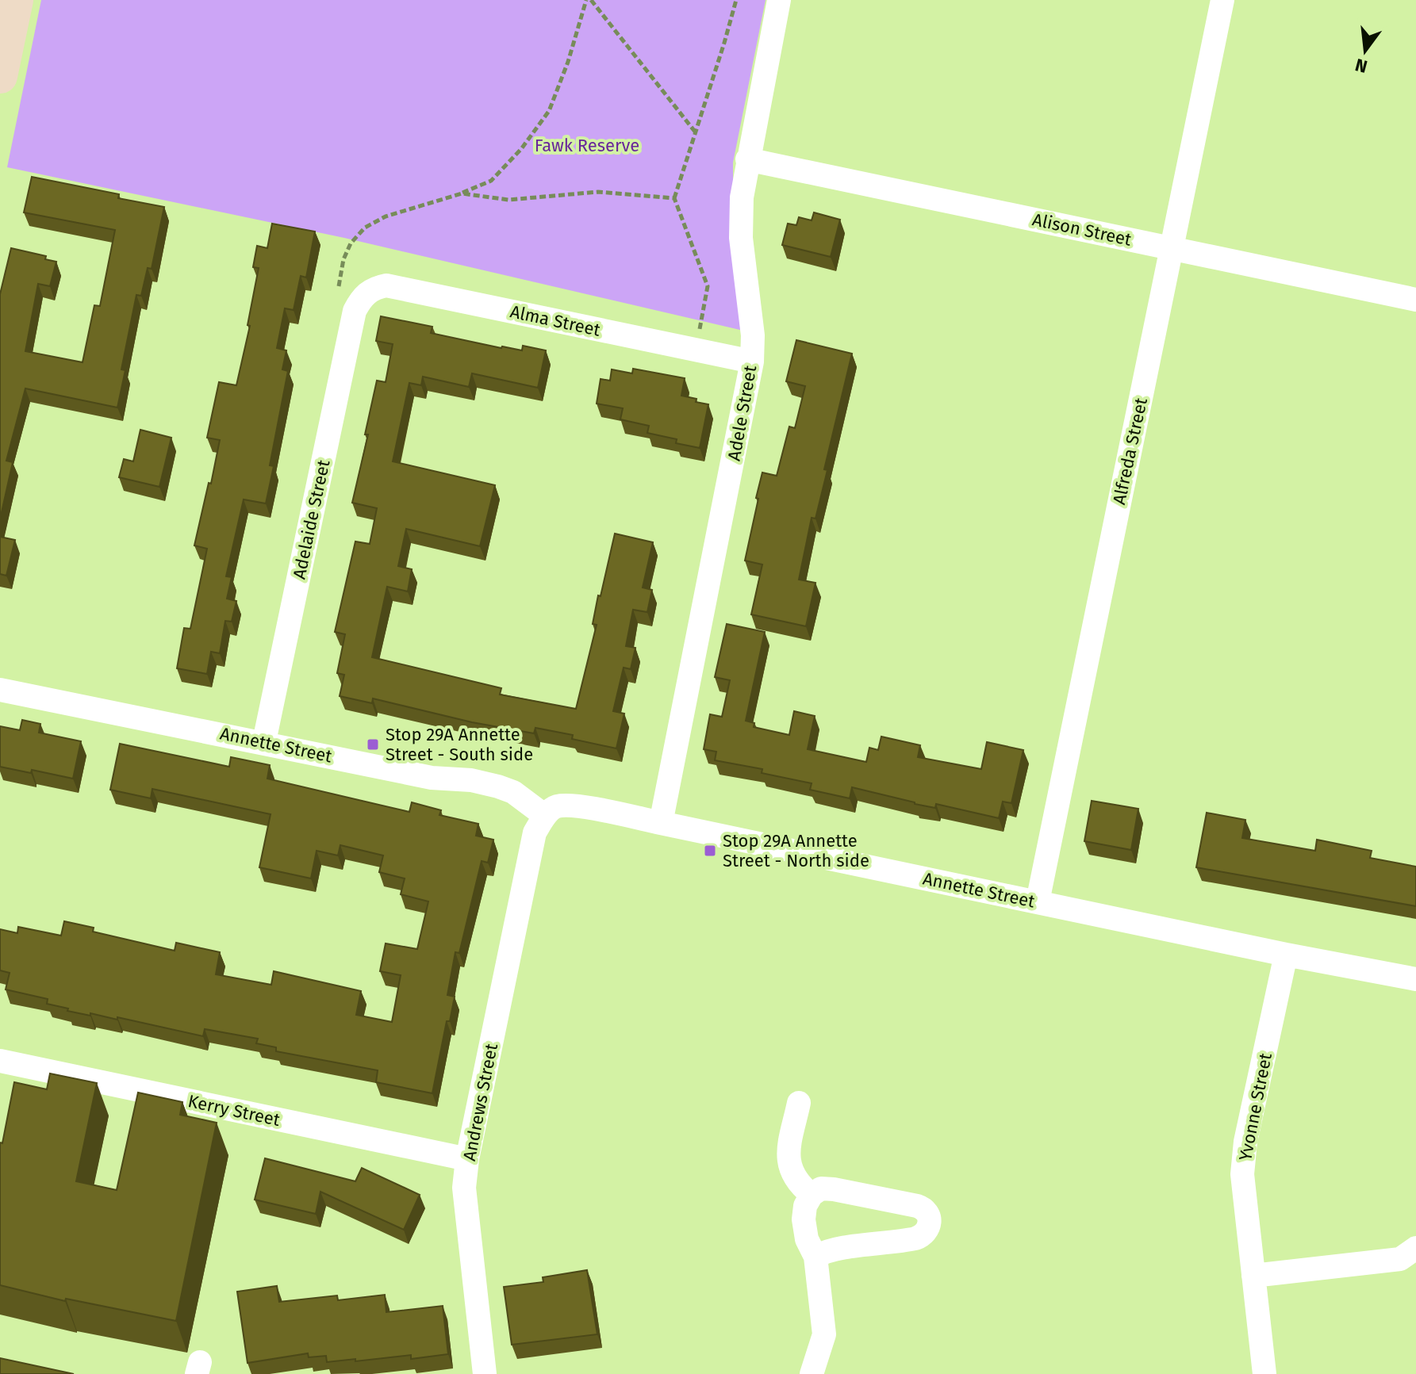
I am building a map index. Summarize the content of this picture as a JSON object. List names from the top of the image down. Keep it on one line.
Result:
{"streets":{"street":["Alison Street","Alma Street","Adele Street","Alfreda Street","Adelaide Street","Annette Street","Andrews Street","Yvonne Street","Kerry Street"]},"crossings":[["Alison Street","Adele Street"],["Alison Street","Alfreda Street"],["Alma Street","Adele Street"],["Alma Street","Adelaide Street"],["Adele Street","Annette Street"],["Alfreda Street","Annette Street"],["Adelaide Street","Annette Street"],["Annette Street","Andrews Street"],["Annette Street","Yvonne Street"],["Andrews Street","Kerry Street"]],"parks":["Fawk Reserve"],"places":{"transit":["Stop 29A Annette Street - South side","Stop 29A Annette Street - North side"]},"north":"bottom"}
